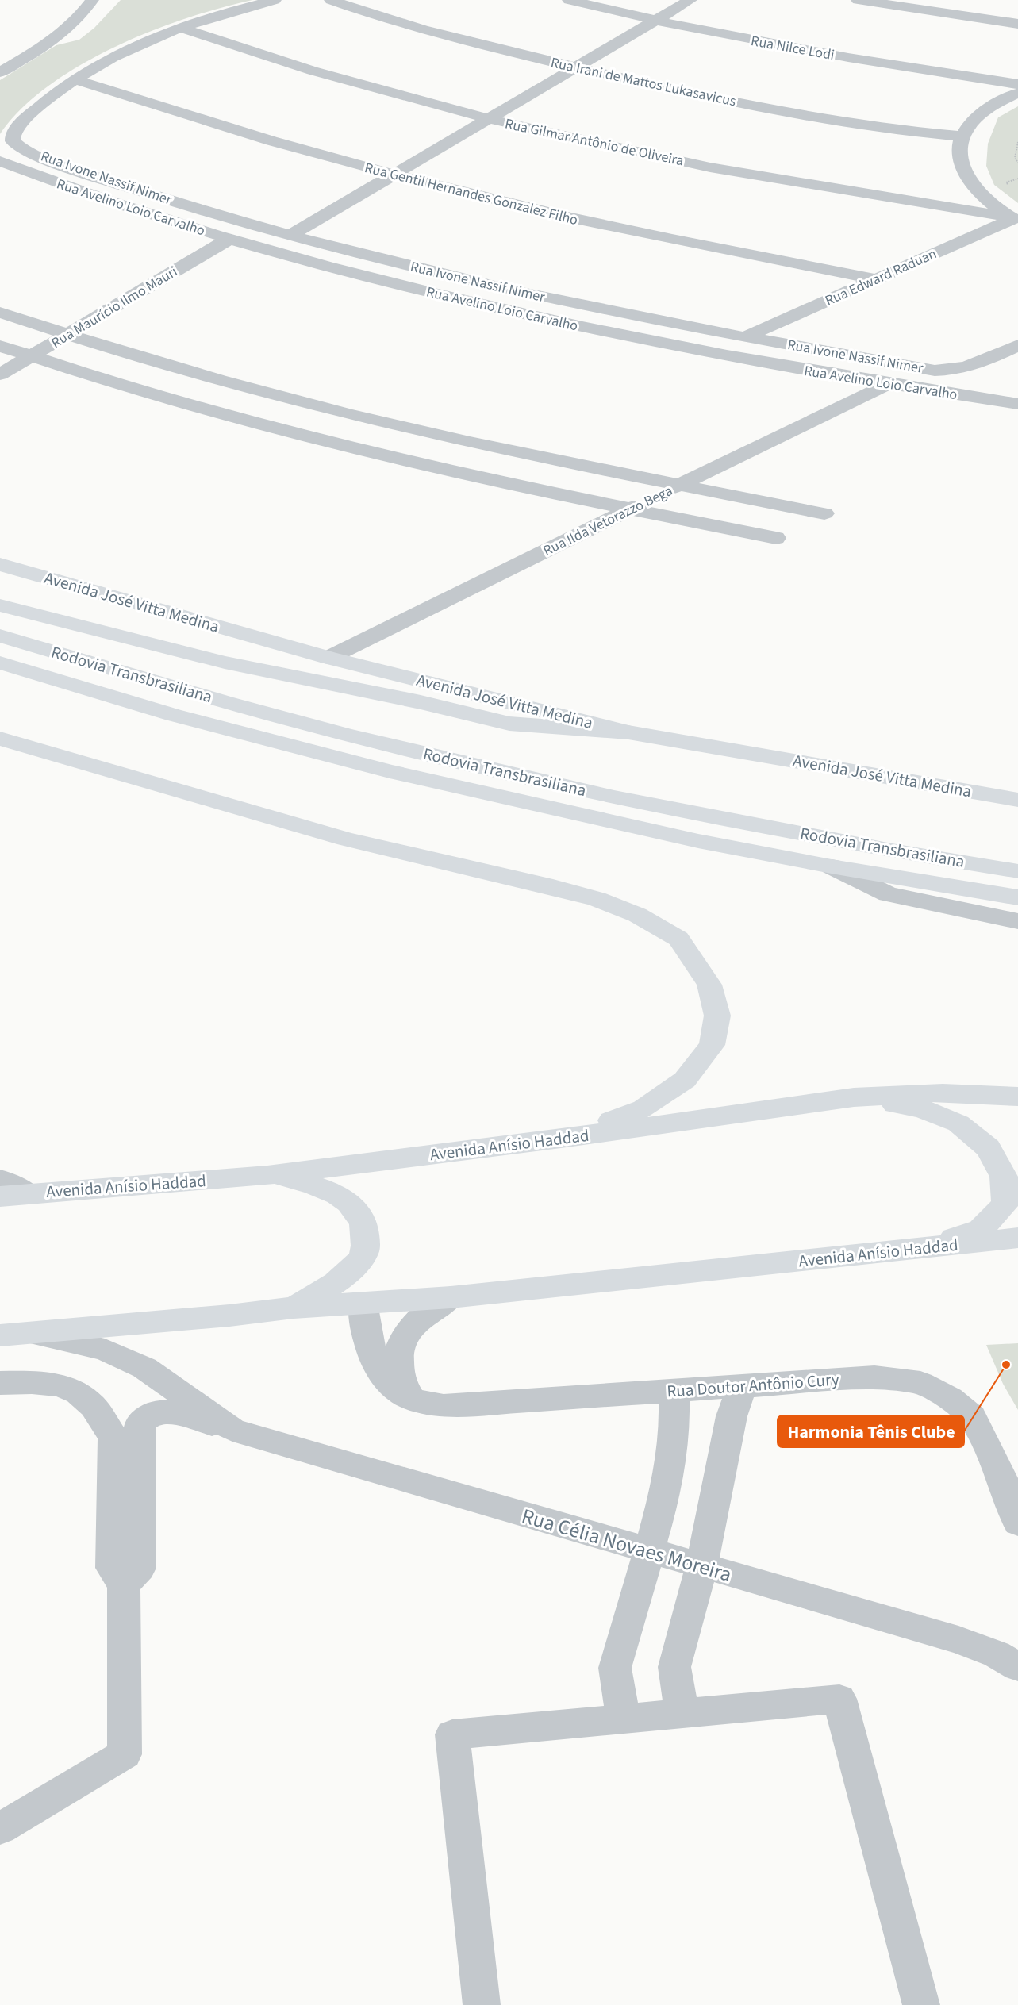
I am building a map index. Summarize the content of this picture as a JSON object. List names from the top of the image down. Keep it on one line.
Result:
{"streets":{"main road":["Avenida José Vitta Medina","Rodovia Transbrasiliana","Avenida Anísio Haddad"],"street":["Rua Nilce Lodi","Rua Irani de Mattos Lukasavicus","Rua Gilmar Antônio de Oliveira","Rua Ivone Nassif Nimer","Rua Gentil Hernandes Gonzalez Filho","Rua Avelino Loio Carvalho","Rua Edward Raduan","Rua Maurício Ilmo Mauri","Rua Ilda Vetorazzo Bega","Rua Doutor Antônio Cury","Rua Célia Novaes Moreira"]},"crossings":[["Rua Gilmar Antônio de Oliveira","Rua Edward Raduan"],["Rua Ivone Nassif Nimer","Rua Gentil Hernandes Gonzalez Filho"],["Rua Ivone Nassif Nimer","Rua Edward Raduan"],["Rua Gentil Hernandes Gonzalez Filho","Rua Edward Raduan"],["Rua Avelino Loio Carvalho","Rua Maurício Ilmo Mauri"],["Rua Avelino Loio Carvalho","Rua Ilda Vetorazzo Bega"],["Rua Ilda Vetorazzo Bega","Avenida José Vitta Medina"],["Avenida Anísio Haddad","Rua Célia Novaes Moreira"]],"places":["Harmonia Tênis Clube"]}
